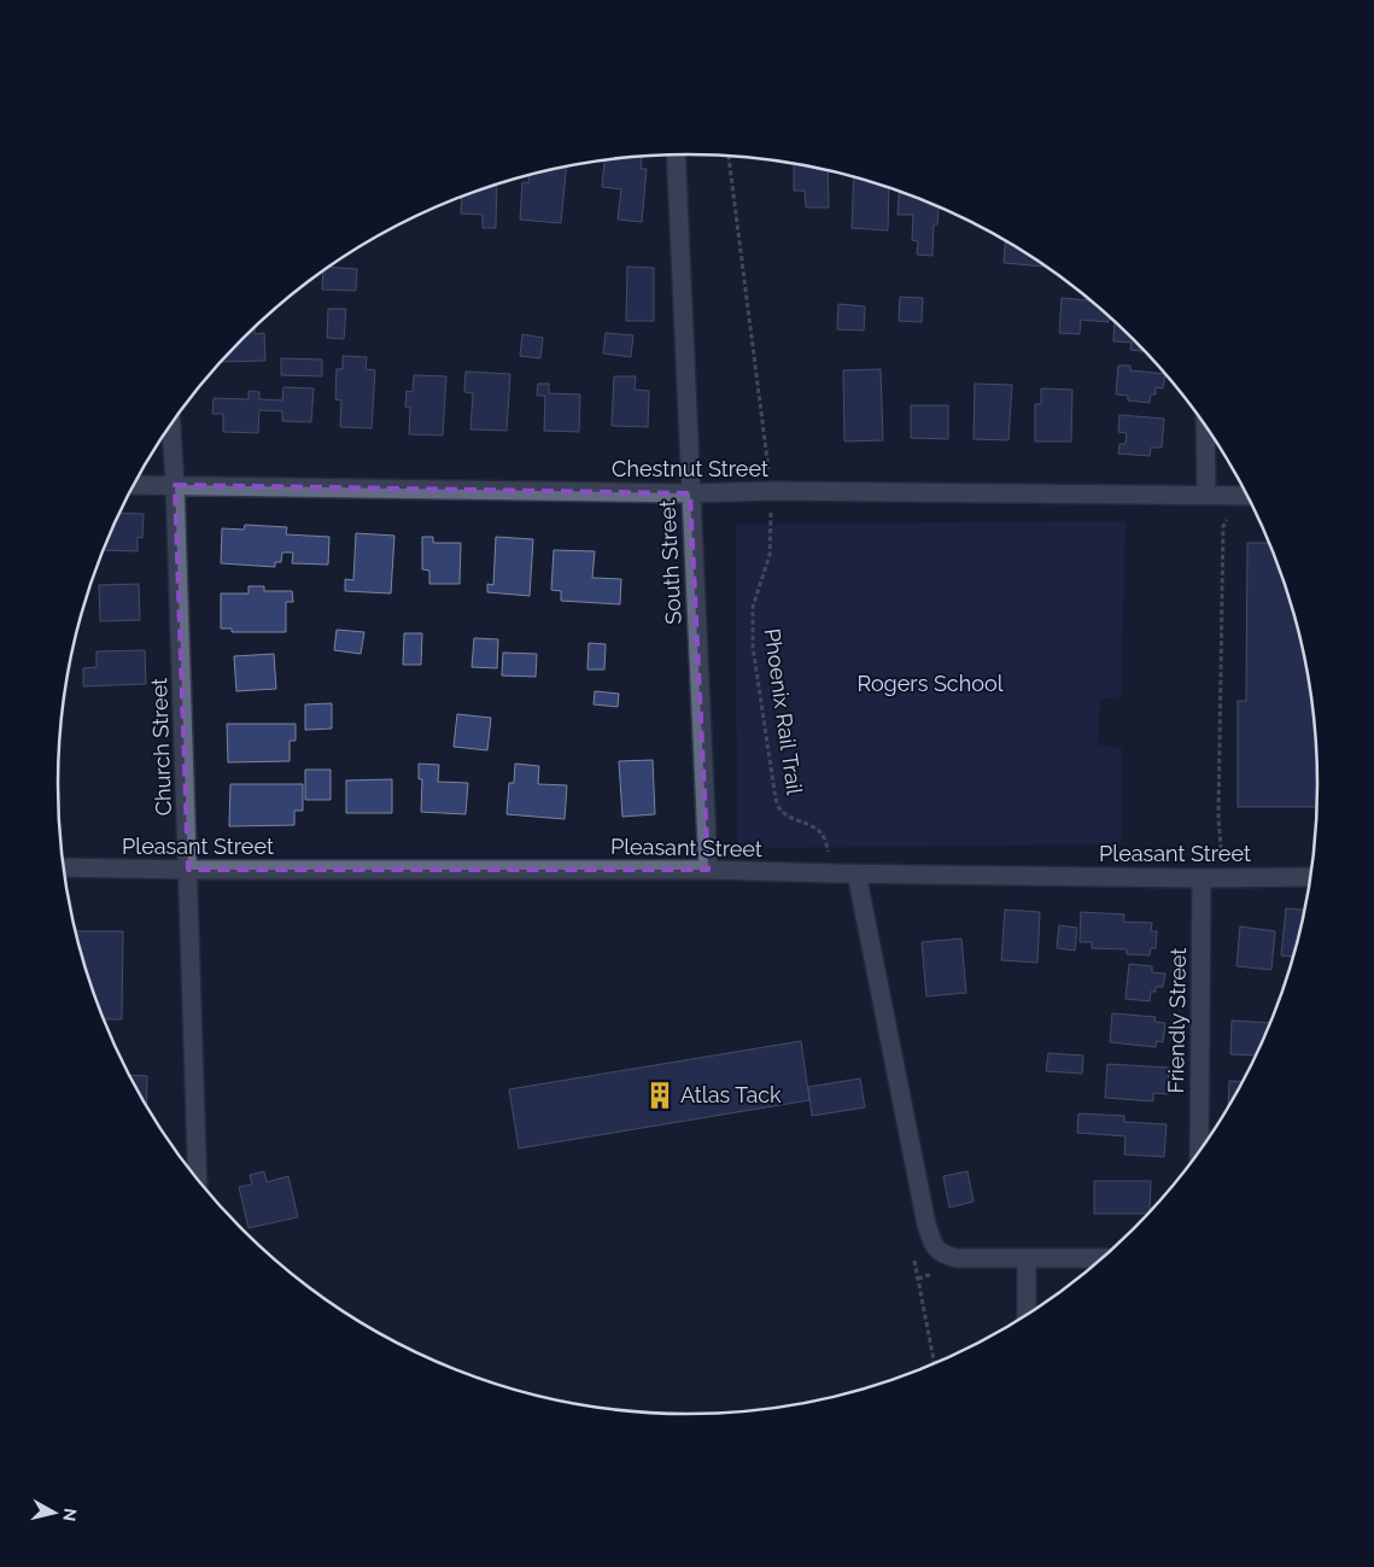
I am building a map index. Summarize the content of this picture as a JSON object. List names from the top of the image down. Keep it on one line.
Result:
{"streets":{"street":["Chestnut Street","South Street","Church Street","Pleasant Street","Friendly Street"],"path":["Phoenix Rail Trail"]},"crossings":[["Chestnut Street","South Street"],["Chestnut Street","Phoenix Rail Trail"],["Chestnut Street","Church Street"],["South Street","Pleasant Street"],["Church Street","Pleasant Street"],["Pleasant Street","Friendly Street"]],"parks":["Rogers School"],"places":{"building":["Atlas Tack"]},"north":"right"}
